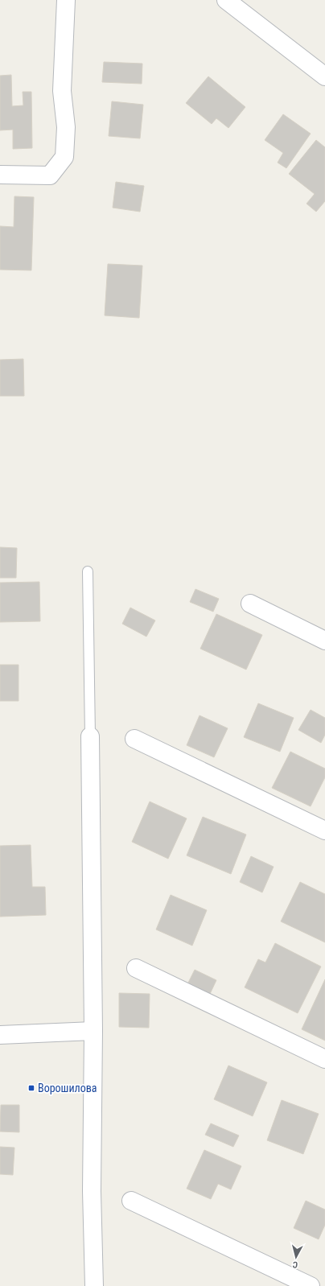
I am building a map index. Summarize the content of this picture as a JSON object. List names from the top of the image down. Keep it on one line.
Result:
{"places":{"transit":["Ворошилова"]},"north":"bottom"}
